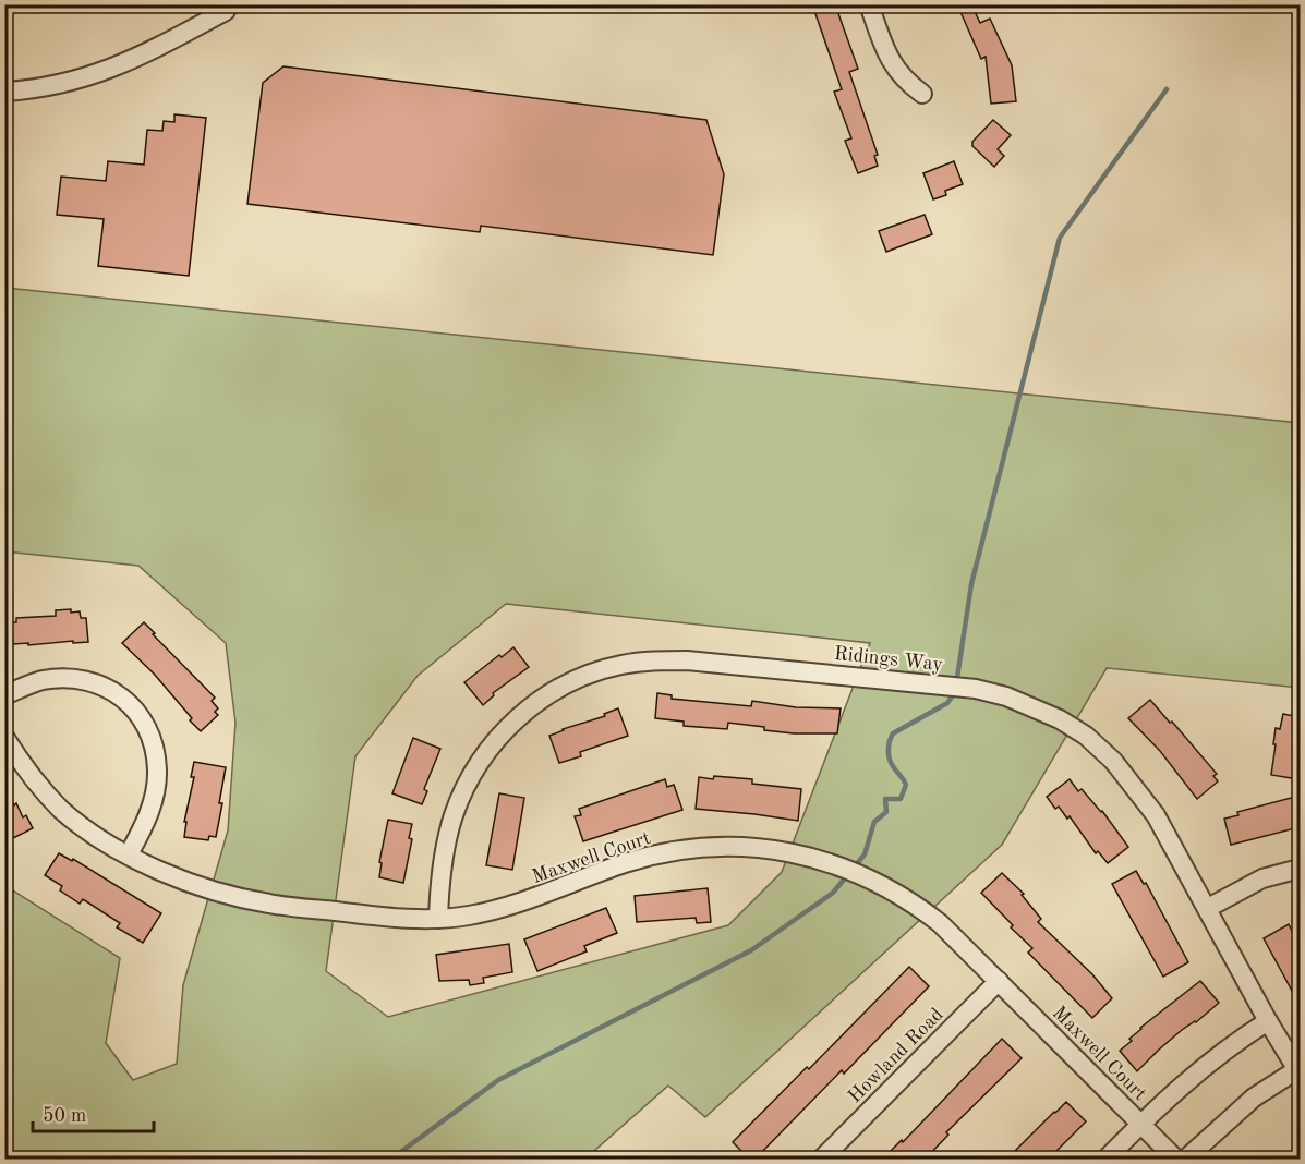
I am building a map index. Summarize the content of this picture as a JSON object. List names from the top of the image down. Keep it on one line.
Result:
{"streets":{"street":["Ridings Way","Maxwell Court","Howland Road"]},"crossings":[["Ridings Way","Maxwell Court"],["Maxwell Court","Howland Road"]],"scale_bar":"50 m"}
